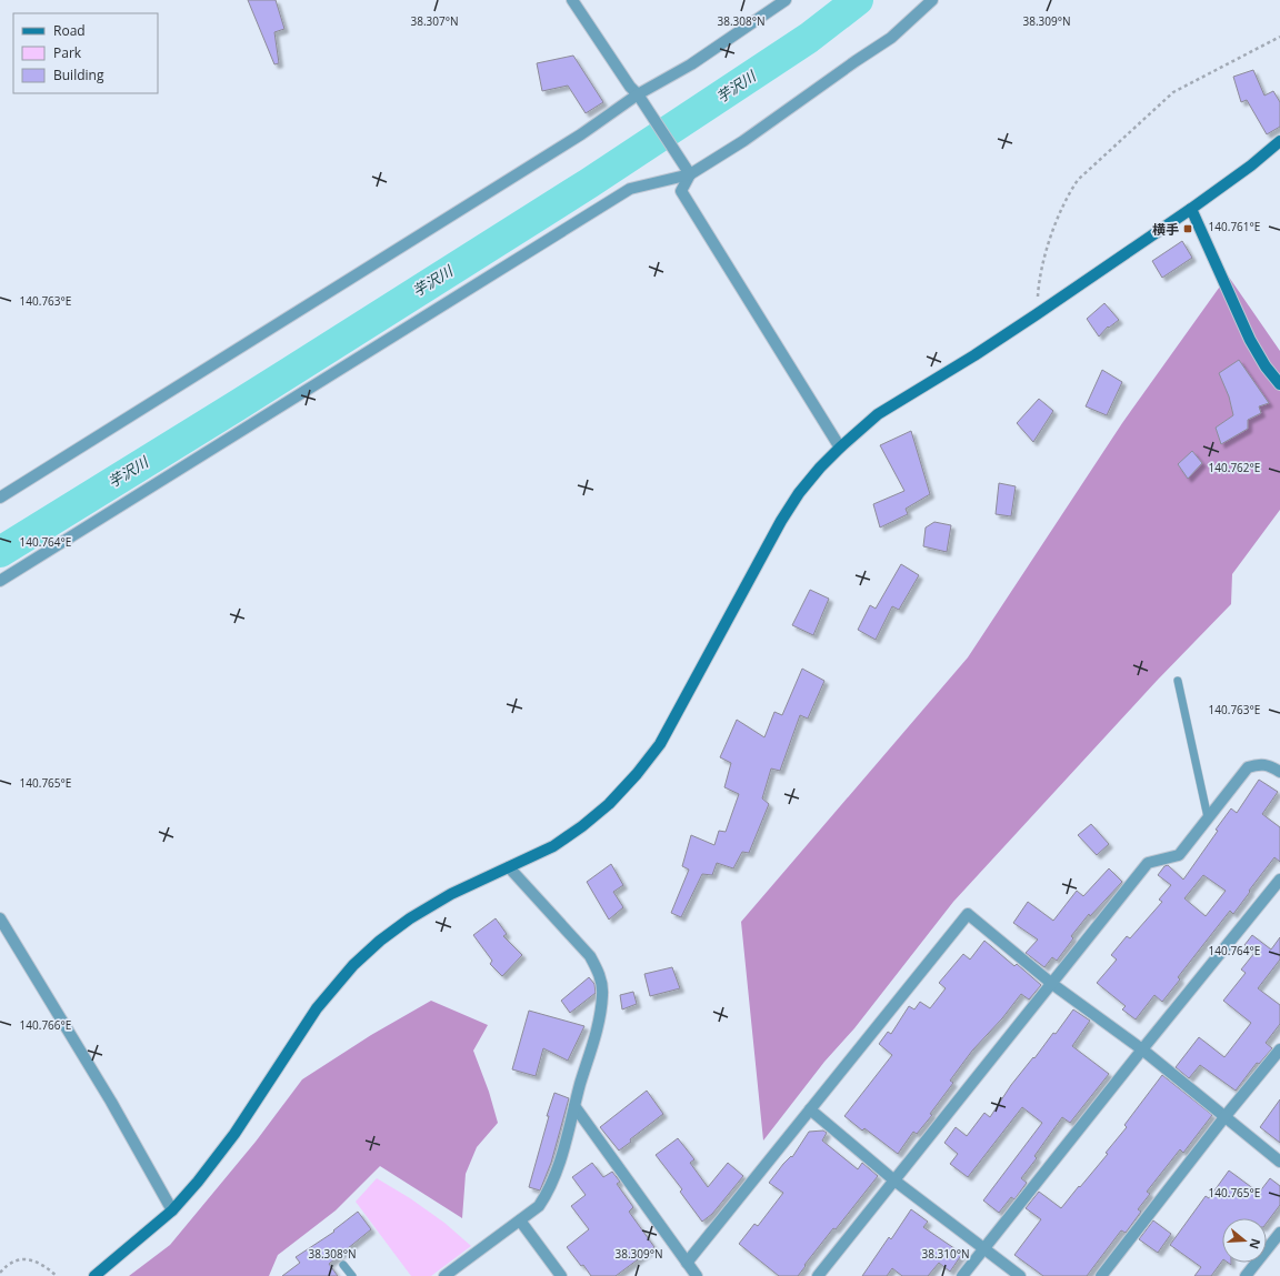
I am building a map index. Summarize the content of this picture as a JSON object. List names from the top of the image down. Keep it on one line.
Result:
{"water":["芋沢川"],"places":{"transit":["横手"]},"legend":["Road","Park","Building"],"north":"right","coordinates":["38.307°N","38.308°N","38.309°N","140.761°E","140.763°E","140.762°E","140.764°E","140.765°E","140.766°E","38.310°N"]}
